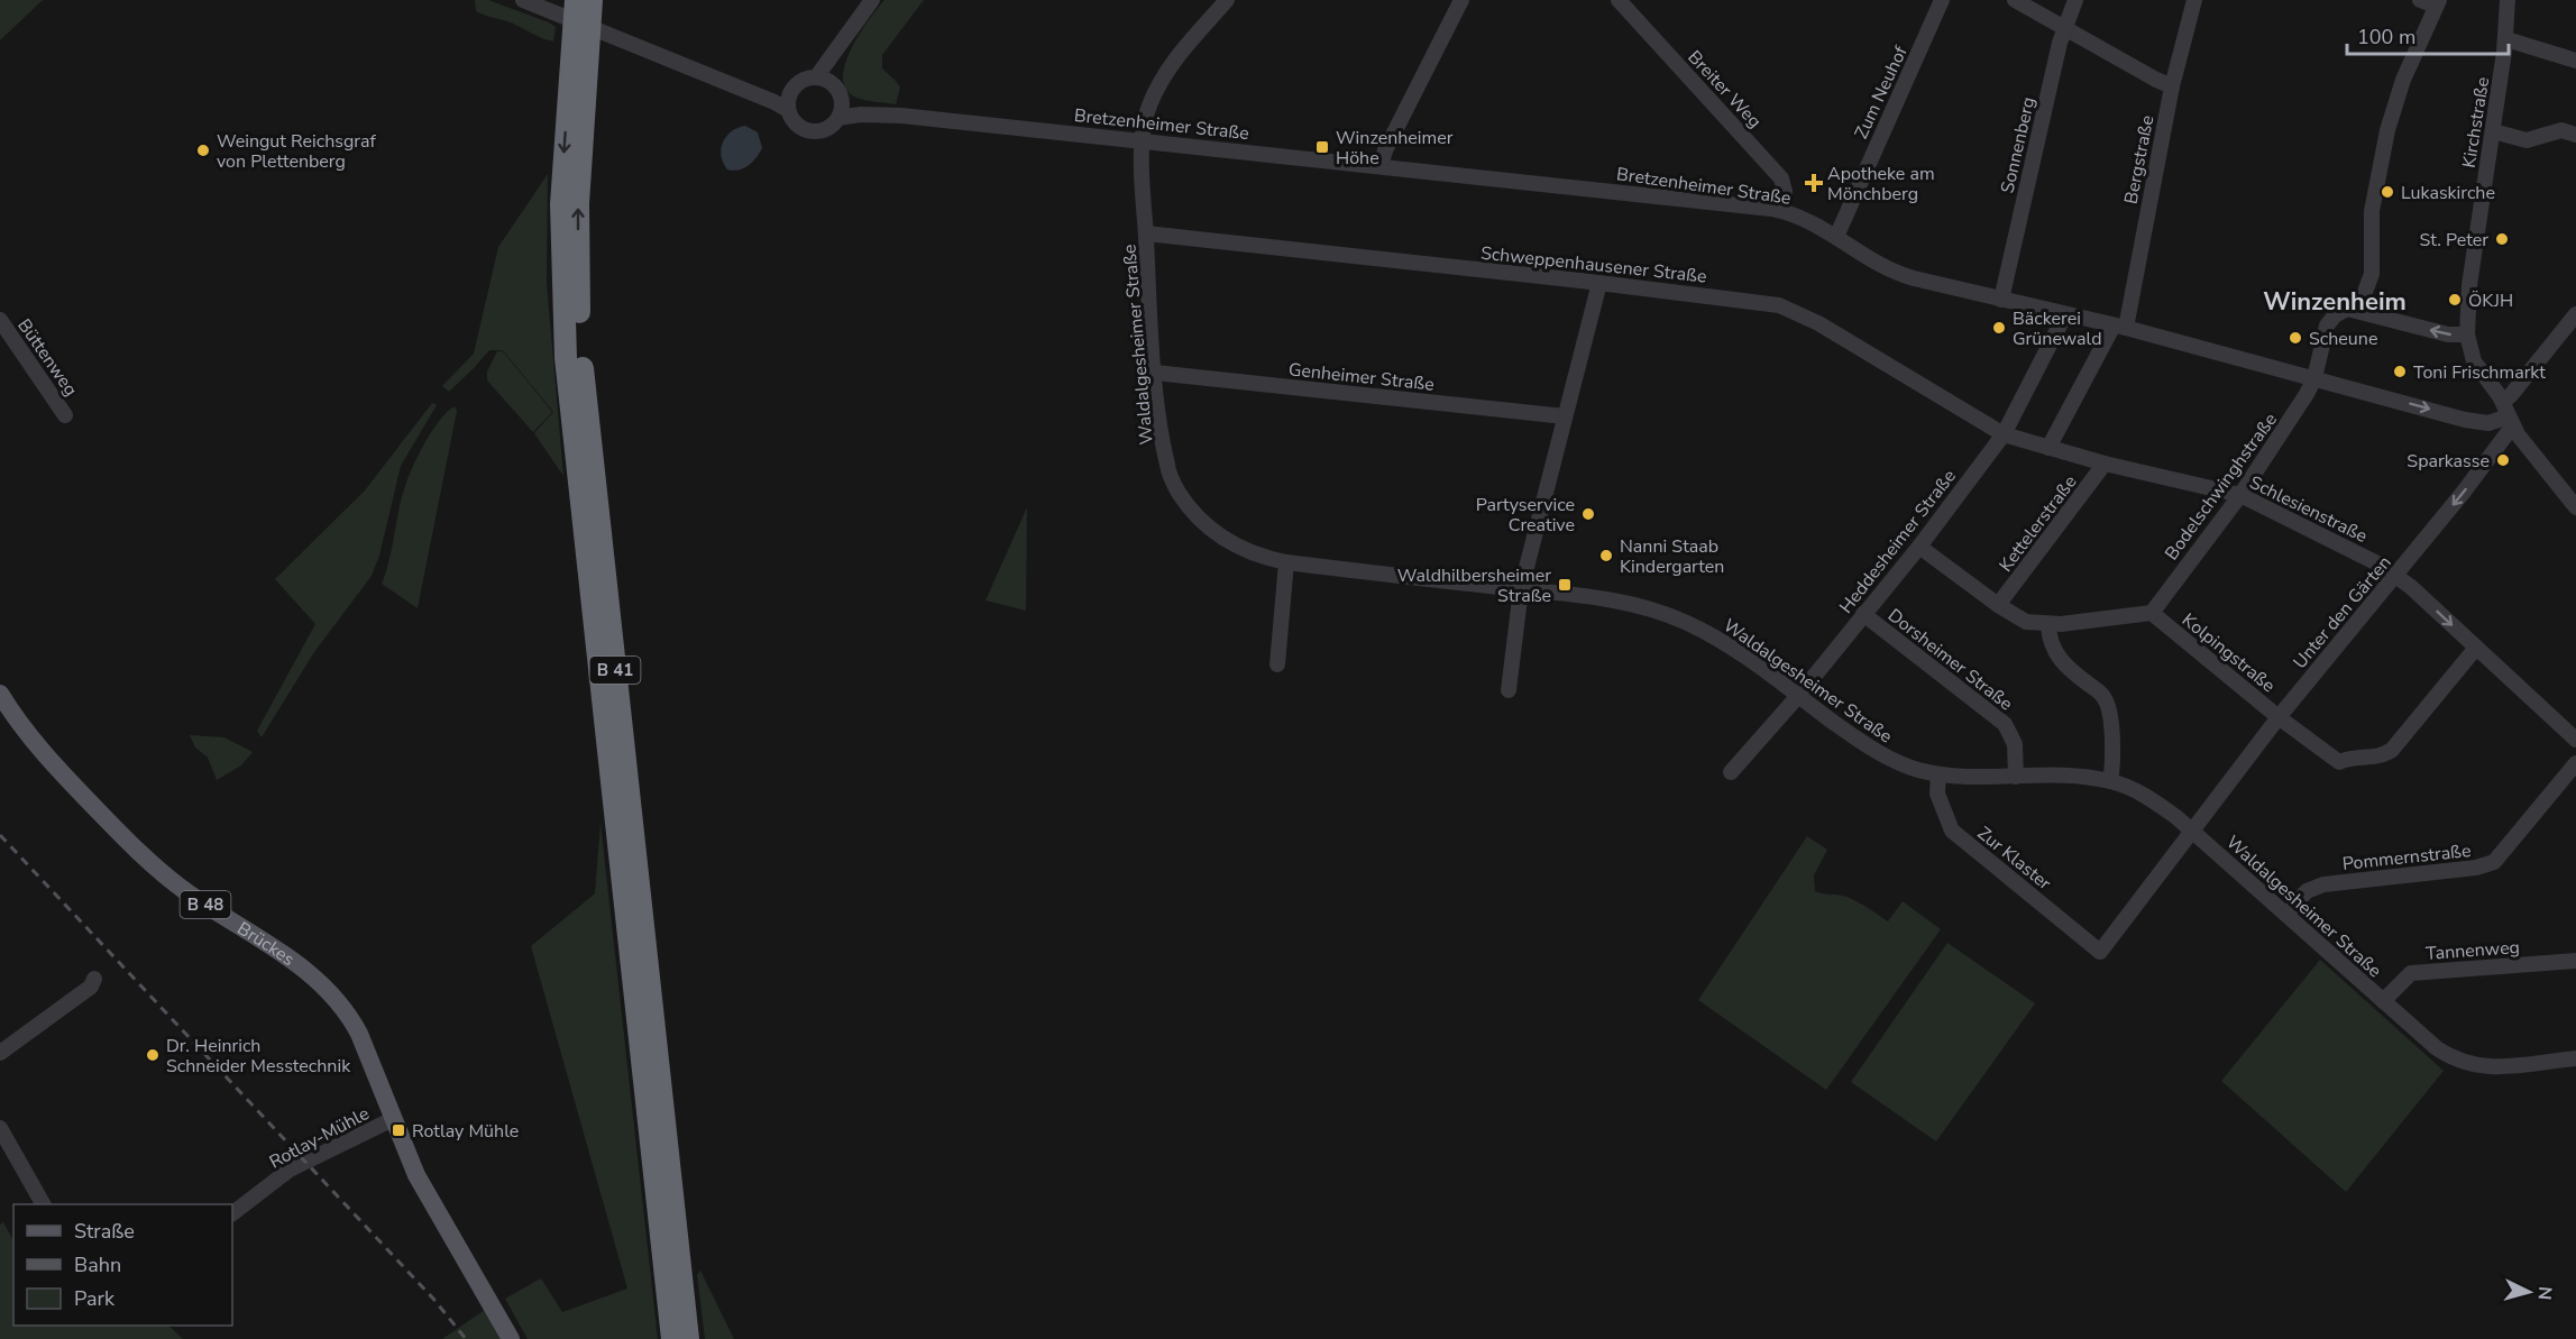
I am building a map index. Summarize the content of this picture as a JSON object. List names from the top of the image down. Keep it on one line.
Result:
{"streets":{"highway":["B 41"],"main road":["B 48","Brückes"],"street":["Breiter Weg","Zum Neuhof","Kirchstraße","Bretzenheimer Straße","Sonnenberg","Bergstraße","Schweppenhausener Straße","Waldalgesheimer Straße","Büttenweg","Genheimer Straße","Bodelschwinghstraße","Schlesienstraße","Kettelerstraße","Heddesheimer Straße","Unter den Gärten","Kolpingstraße","Dorsheimer Straße","Pommernstraße","Zur Klaster","Tannenweg","Rotlay-Mühle"]},"crossings":[["Breiter Weg","Bretzenheimer Straße"],["Zum Neuhof","Bretzenheimer Straße"],["Kirchstraße","Bretzenheimer Straße"],["Kirchstraße","Unter den Gärten"],["Bretzenheimer Straße","Sonnenberg"],["Bretzenheimer Straße","Bergstraße"],["Bretzenheimer Straße","Waldalgesheimer Straße"],["Bretzenheimer Straße","Bodelschwinghstraße"],["Bretzenheimer Straße","Heddesheimer Straße"],["Bretzenheimer Straße","Unter den Gärten"],["Bergstraße","Schlesienstraße"],["Schweppenhausener Straße","Waldalgesheimer Straße"],["Schweppenhausener Straße","Schlesienstraße"],["Schweppenhausener Straße","Heddesheimer Straße"],["Waldalgesheimer Straße","Genheimer Straße"],["Waldalgesheimer Straße","Heddesheimer Straße"],["Waldalgesheimer Straße","Unter den Gärten"],["Waldalgesheimer Straße","Dorsheimer Straße"],["Waldalgesheimer Straße","Pommernstraße"],["Waldalgesheimer Straße","Zur Klaster"],["Waldalgesheimer Straße","Tannenweg"],["Bodelschwinghstraße","Schlesienstraße"],["Bodelschwinghstraße","Kolpingstraße"],["Schlesienstraße","Kettelerstraße"],["Schlesienstraße","Heddesheimer Straße"],["Schlesienstraße","Unter den Gärten"],["Schlesienstraße","Kolpingstraße"],["Heddesheimer Straße","Dorsheimer Straße"],["Unter den Gärten","Kolpingstraße"],["Unter den Gärten","Zur Klaster"],["Brückes","Rotlay-Mühle"]],"districts":["Winzenheim"],"places":{"transit":["Winzenheimer Höhe","Waldhilbersheimer Straße","Rotlay Mühle"],"other":["Weingut Reichsgraf von Plettenberg","Lukaskirche","St. Peter","ÖKJH","Bäckerei Grünewald","Scheune","Toni Frischmarkt","Sparkasse","Partyservice Creative","Nanni Staab Kindergarten","Dr. Heinrich Schneider Messtechnik"],"health":["Apotheke am Mönchberg"]},"legend":["Straße","Bahn","Park"],"scale_bar":"100 m","north":"right"}
